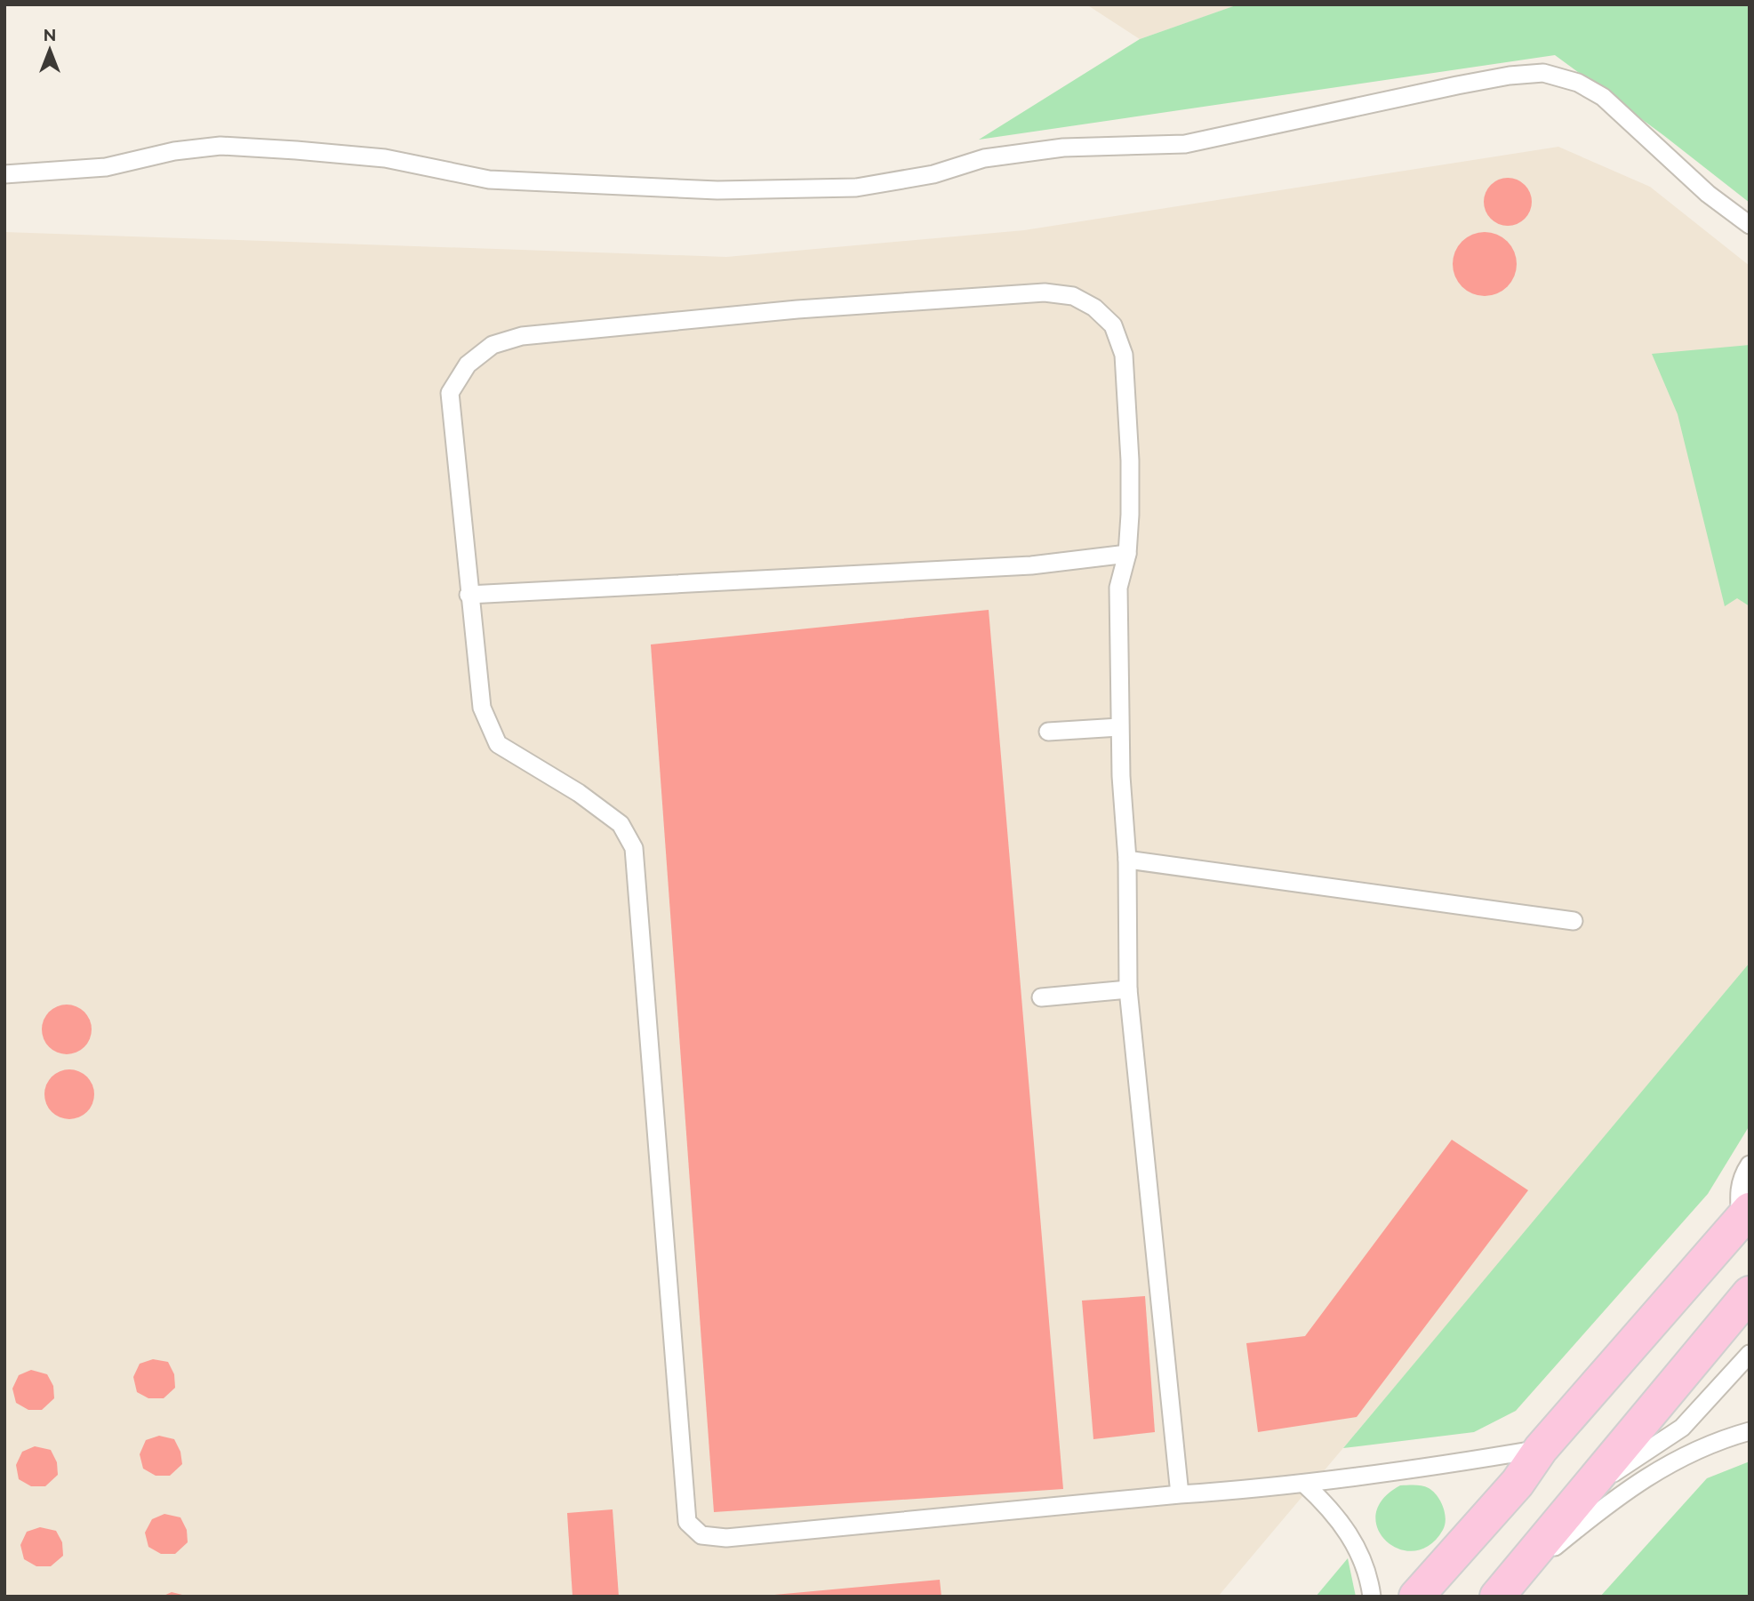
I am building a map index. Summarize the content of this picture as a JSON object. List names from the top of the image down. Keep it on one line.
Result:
{"north":"top"}
